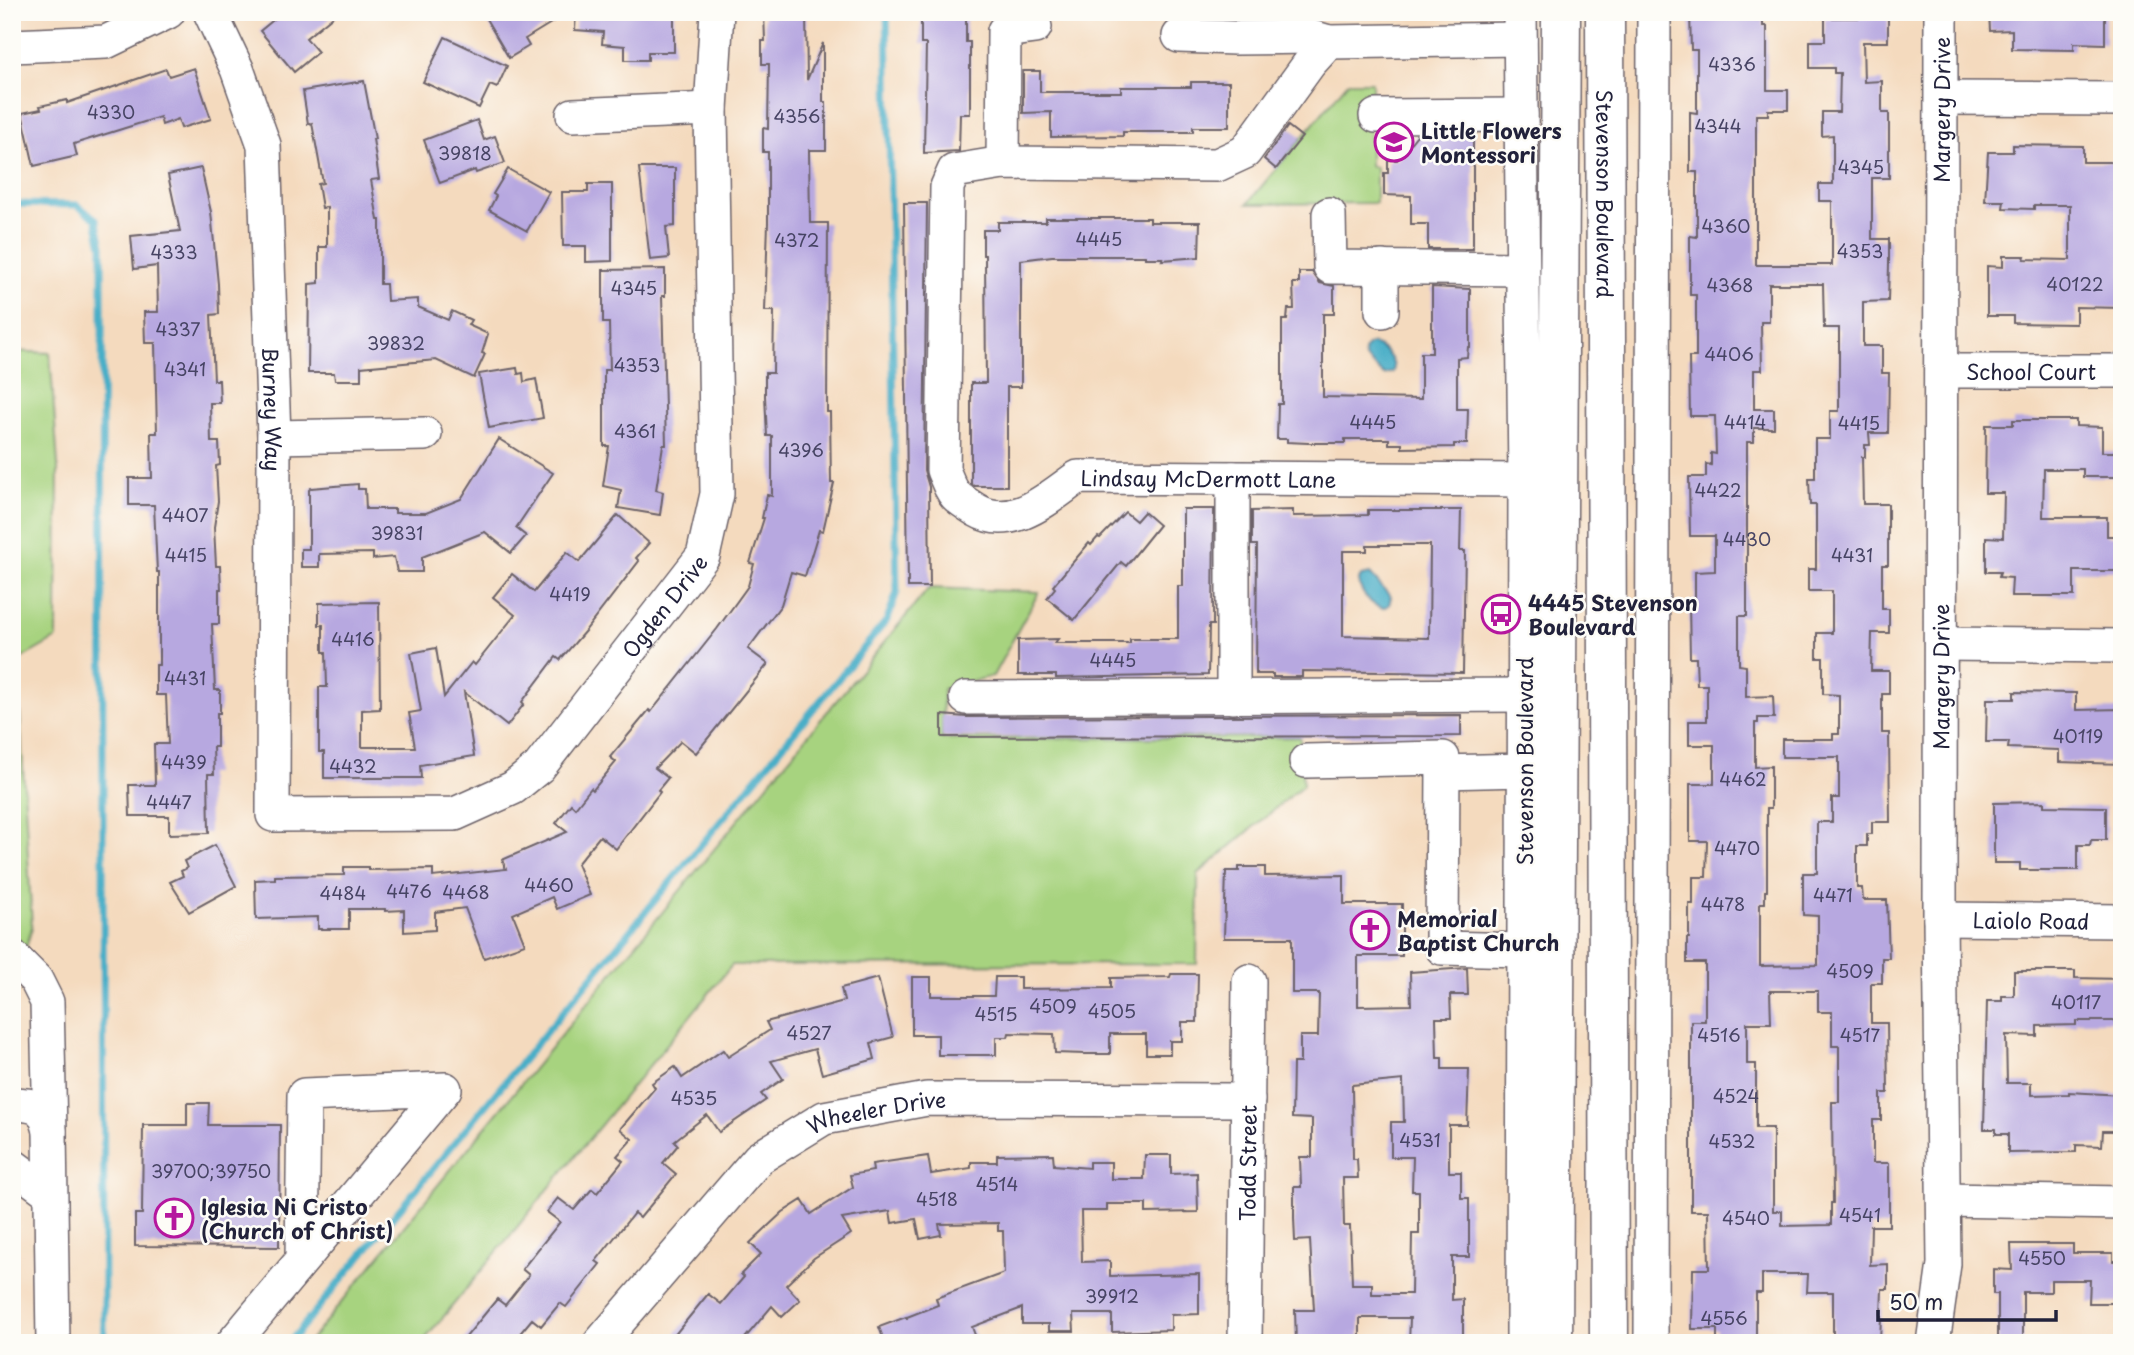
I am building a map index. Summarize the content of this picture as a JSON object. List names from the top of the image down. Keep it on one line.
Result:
{"streets":{"main road":["Stevenson Boulevard"],"street":["Margery Drive","School Court","Burney Way","Lindsay McDermott Lane","Ogden Drive","Laiolo Road","Wheeler Drive","Todd Street"]},"crossings":[["Margery Drive","School Court"],["Margery Drive","Laiolo Road"],["Stevenson Boulevard","Lindsay McDermott Lane"],["Burney Way","Ogden Drive"],["Wheeler Drive","Todd Street"]],"places":{"school or university":["Little Flowers Montessori"],"bus stop":["4445 Stevenson Boulevard"],"church":["Memorial Baptist Church","Iglesia Ni Cristo (Church of Christ)"]},"house_numbers":["4336","4330","4356","4344","39818","4345","4360","4445","4372","4353","4333","40122","4368","4345","4337","39832","4406","4353","4341","4445","4414","4415","4361","4396","4422","4407","39831","4430","4415","4431","4419","4416","4445","4431","40119","4439","4432","4462","4447","4470","4460","4476","4468","4484","4471","4478","4509","40117","4509","4505","4515","4527","4516","4517","4524","4535","4531","4532","39700;39750","4514","4518","4541","4540","4550","39912","4556"],"scale_bar":"50 m"}
